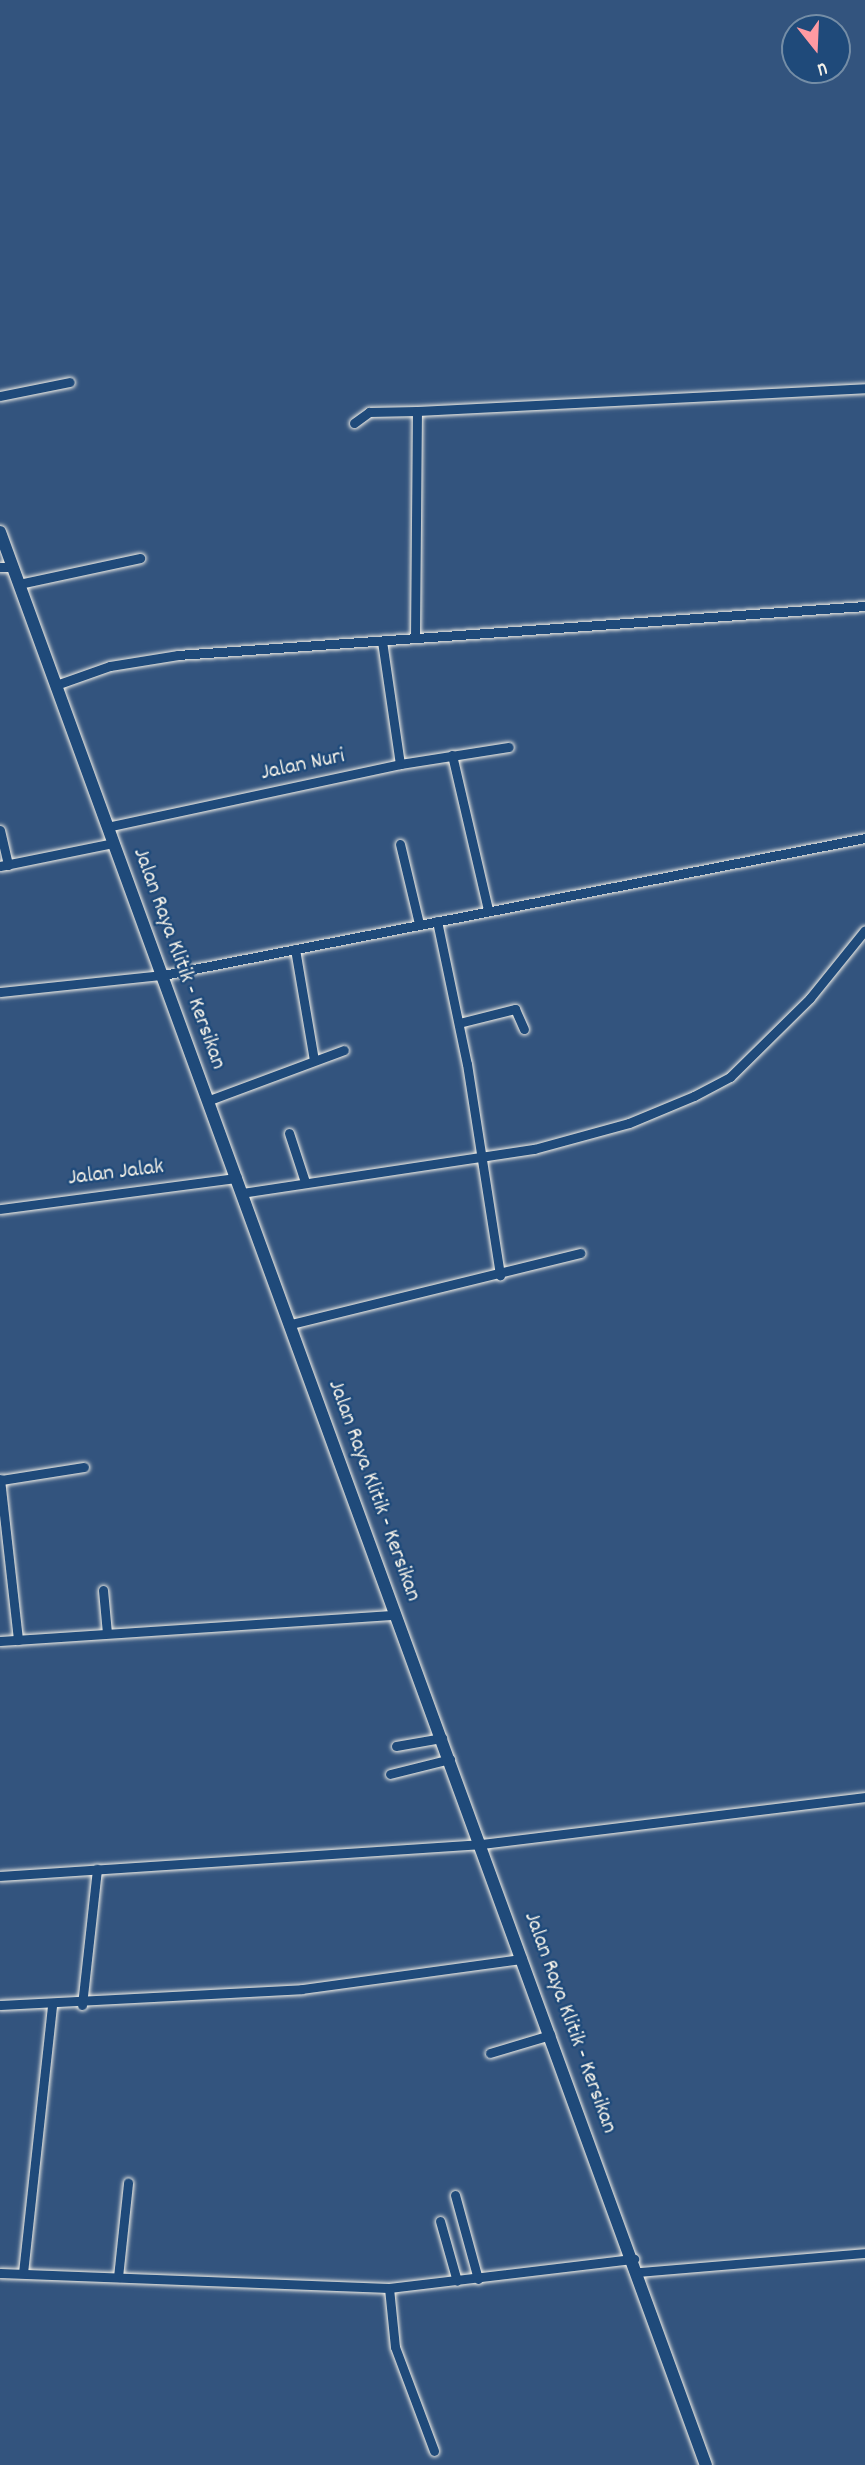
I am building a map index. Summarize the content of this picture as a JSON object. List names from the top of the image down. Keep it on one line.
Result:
{"streets":{"street":["Jalan Nuri","Jalan Raya Klitik - Kersikan","Jalan Jalak"]},"crossings":[["Jalan Nuri","Jalan Raya Klitik - Kersikan"],["Jalan Raya Klitik - Kersikan","Jalan Jalak"]],"north":"bottom"}
